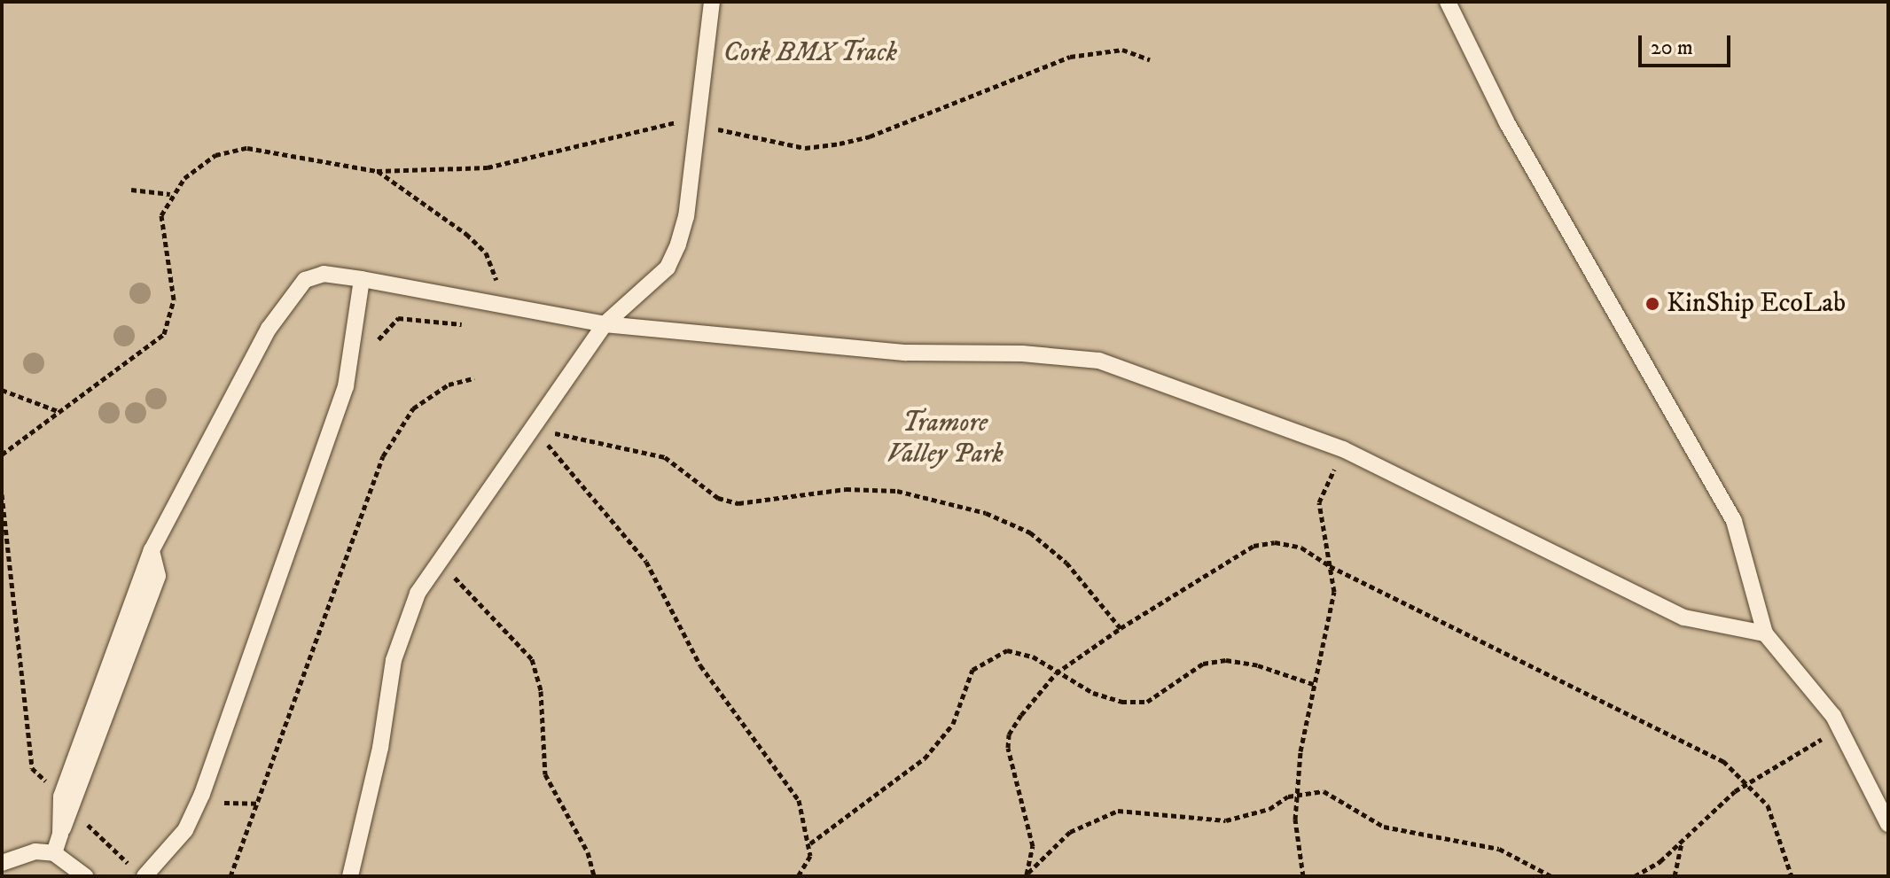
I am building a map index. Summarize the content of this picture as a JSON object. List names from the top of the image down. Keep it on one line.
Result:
{"parks":["Cork BMX Track","Tramore Valley Park"],"places":["KinShip EcoLab"],"scale_bar":"20 m"}
